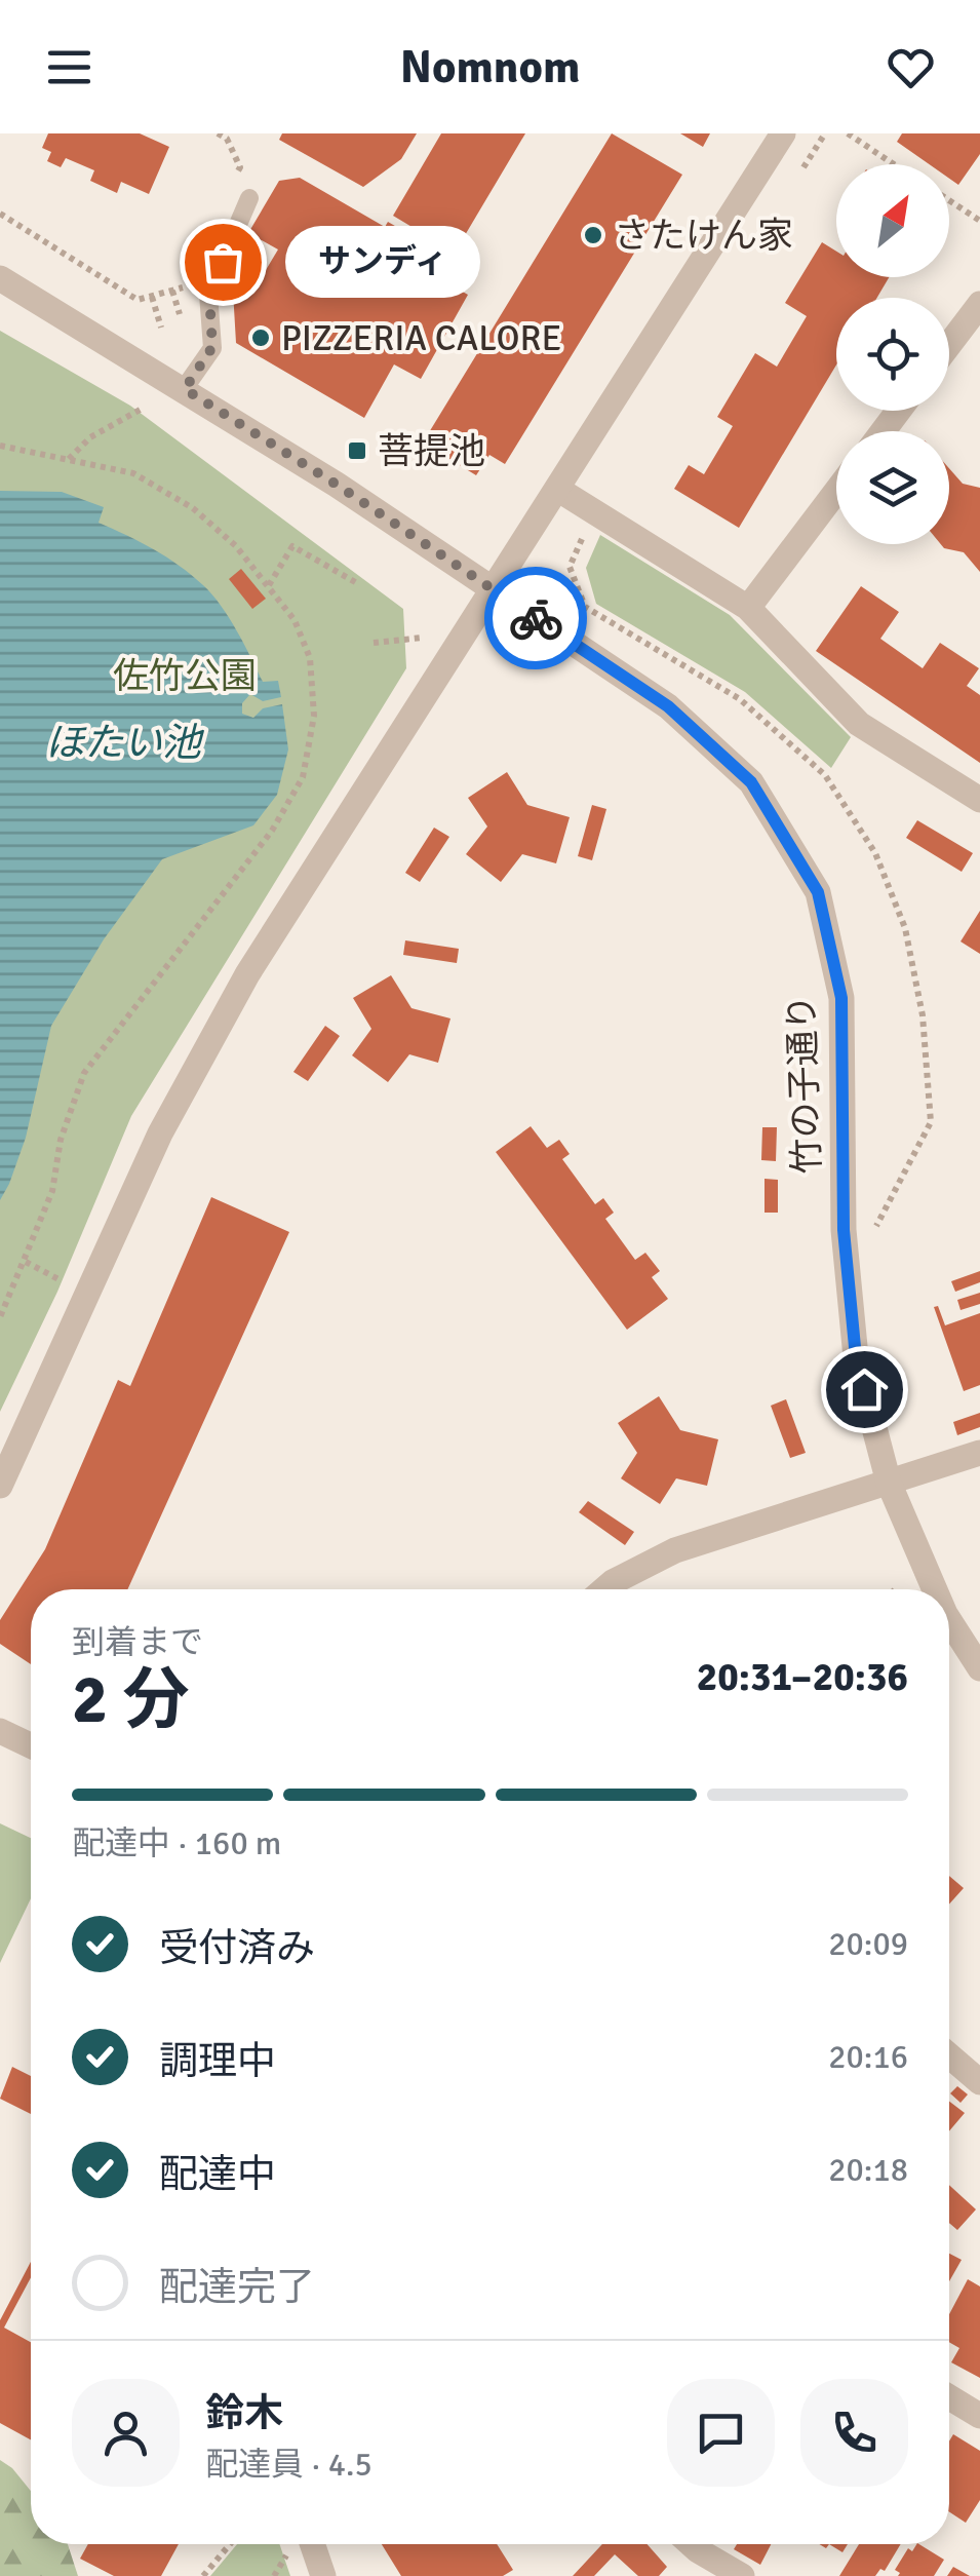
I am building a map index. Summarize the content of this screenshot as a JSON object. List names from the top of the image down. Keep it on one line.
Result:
{"streets":{"street":["竹の子通り"]},"water":["ほたい池"],"parks":["佐竹公園"],"places":{"other":["さたけん家","サンディ","PIZZERIA CALORE"],"transit":["菩提池"]},"north":"top right","page":{"header":"Nomnom","bubble":"サンディ","heading":["2 分","到着まで","20:31–20:36"],"panel":["鈴木","配達員 · 4.5"],"bar":"配達中 · 160 m","list":[["受付済み","20:09"],["調理中","20:16"],["配達中","20:18"],"配達完了"]}}
